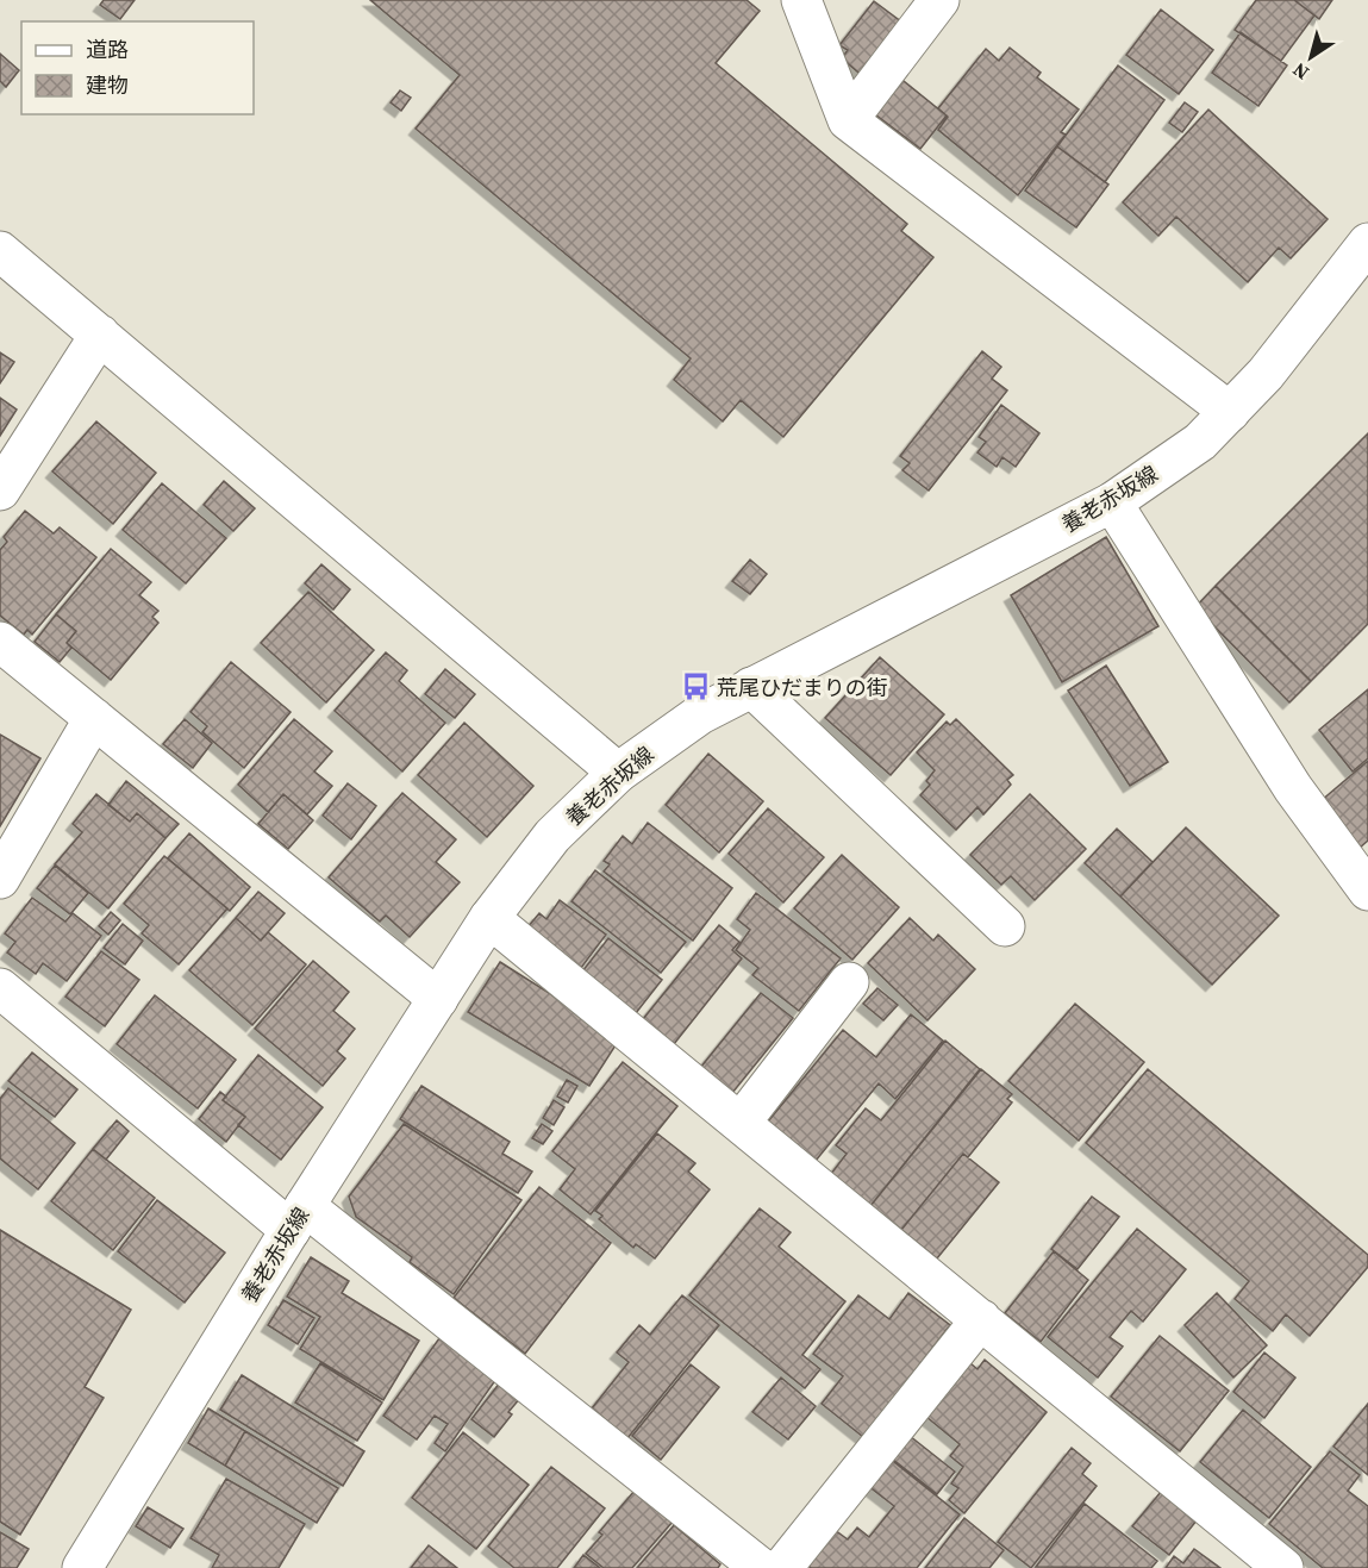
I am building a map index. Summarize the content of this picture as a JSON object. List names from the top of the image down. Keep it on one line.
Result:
{"streets":{"street":["養老赤坂線"]},"places":{"bus stop":["荒尾ひだまりの街"]},"legend":["道路","建物"],"north":"bottom left"}
